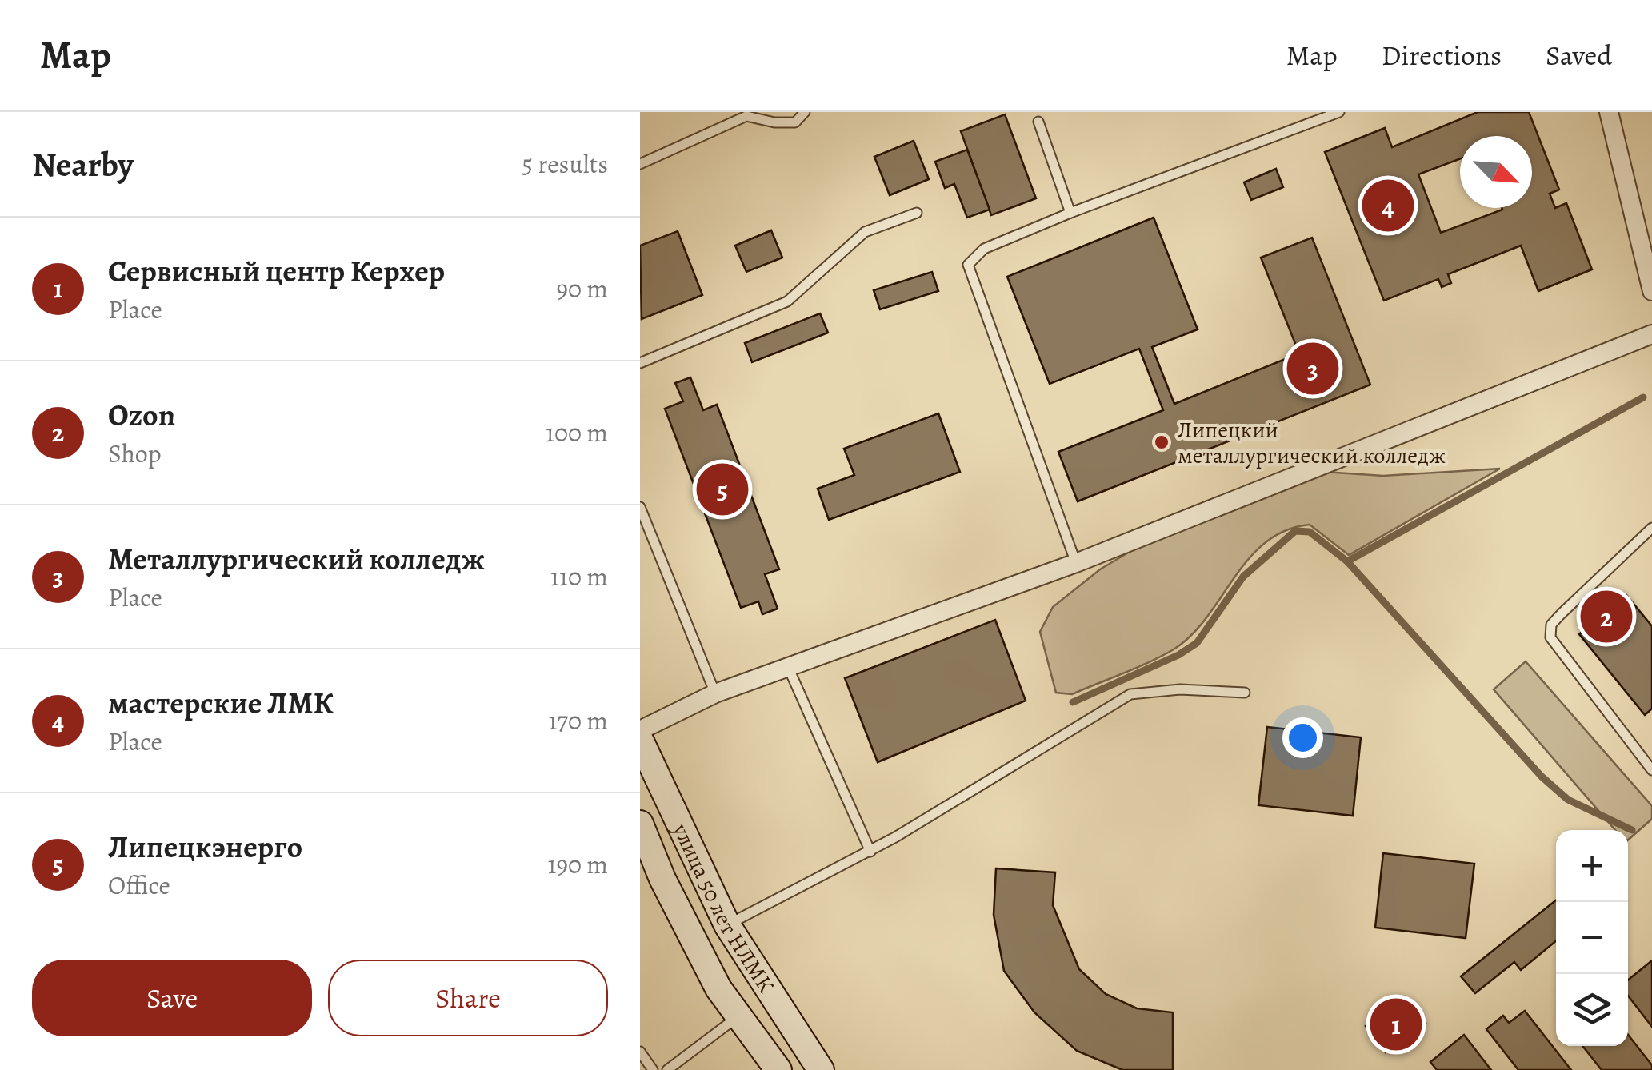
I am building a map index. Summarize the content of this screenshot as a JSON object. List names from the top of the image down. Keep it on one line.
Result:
{"streets":{"main road":["улица 50 лет НЛМК"]},"places":["Липецкий металлургический колледж"],"north":"bottom right","page":{"header":"Map","nav":["Map","Directions","Saved"],"heading":["Nearby","5 results"],"pins":["4","3","5","2","1"],"list":[{"mark":"1","name":"Сервисный центр Керхер","note":"Place","value":"90 m"},{"mark":"2","name":"Ozon","note":"Shop","value":"100 m"},{"mark":"3","name":"Металлургический колледж","note":"Place","value":"110 m"},{"mark":"4","name":"мастерские ЛМК","note":"Place","value":"170 m"},{"mark":"5","name":"Липецкэнерго","note":"Office","value":"190 m"}],"map_buttons":["+","−"],"buttons":["Save","Share"]}}
